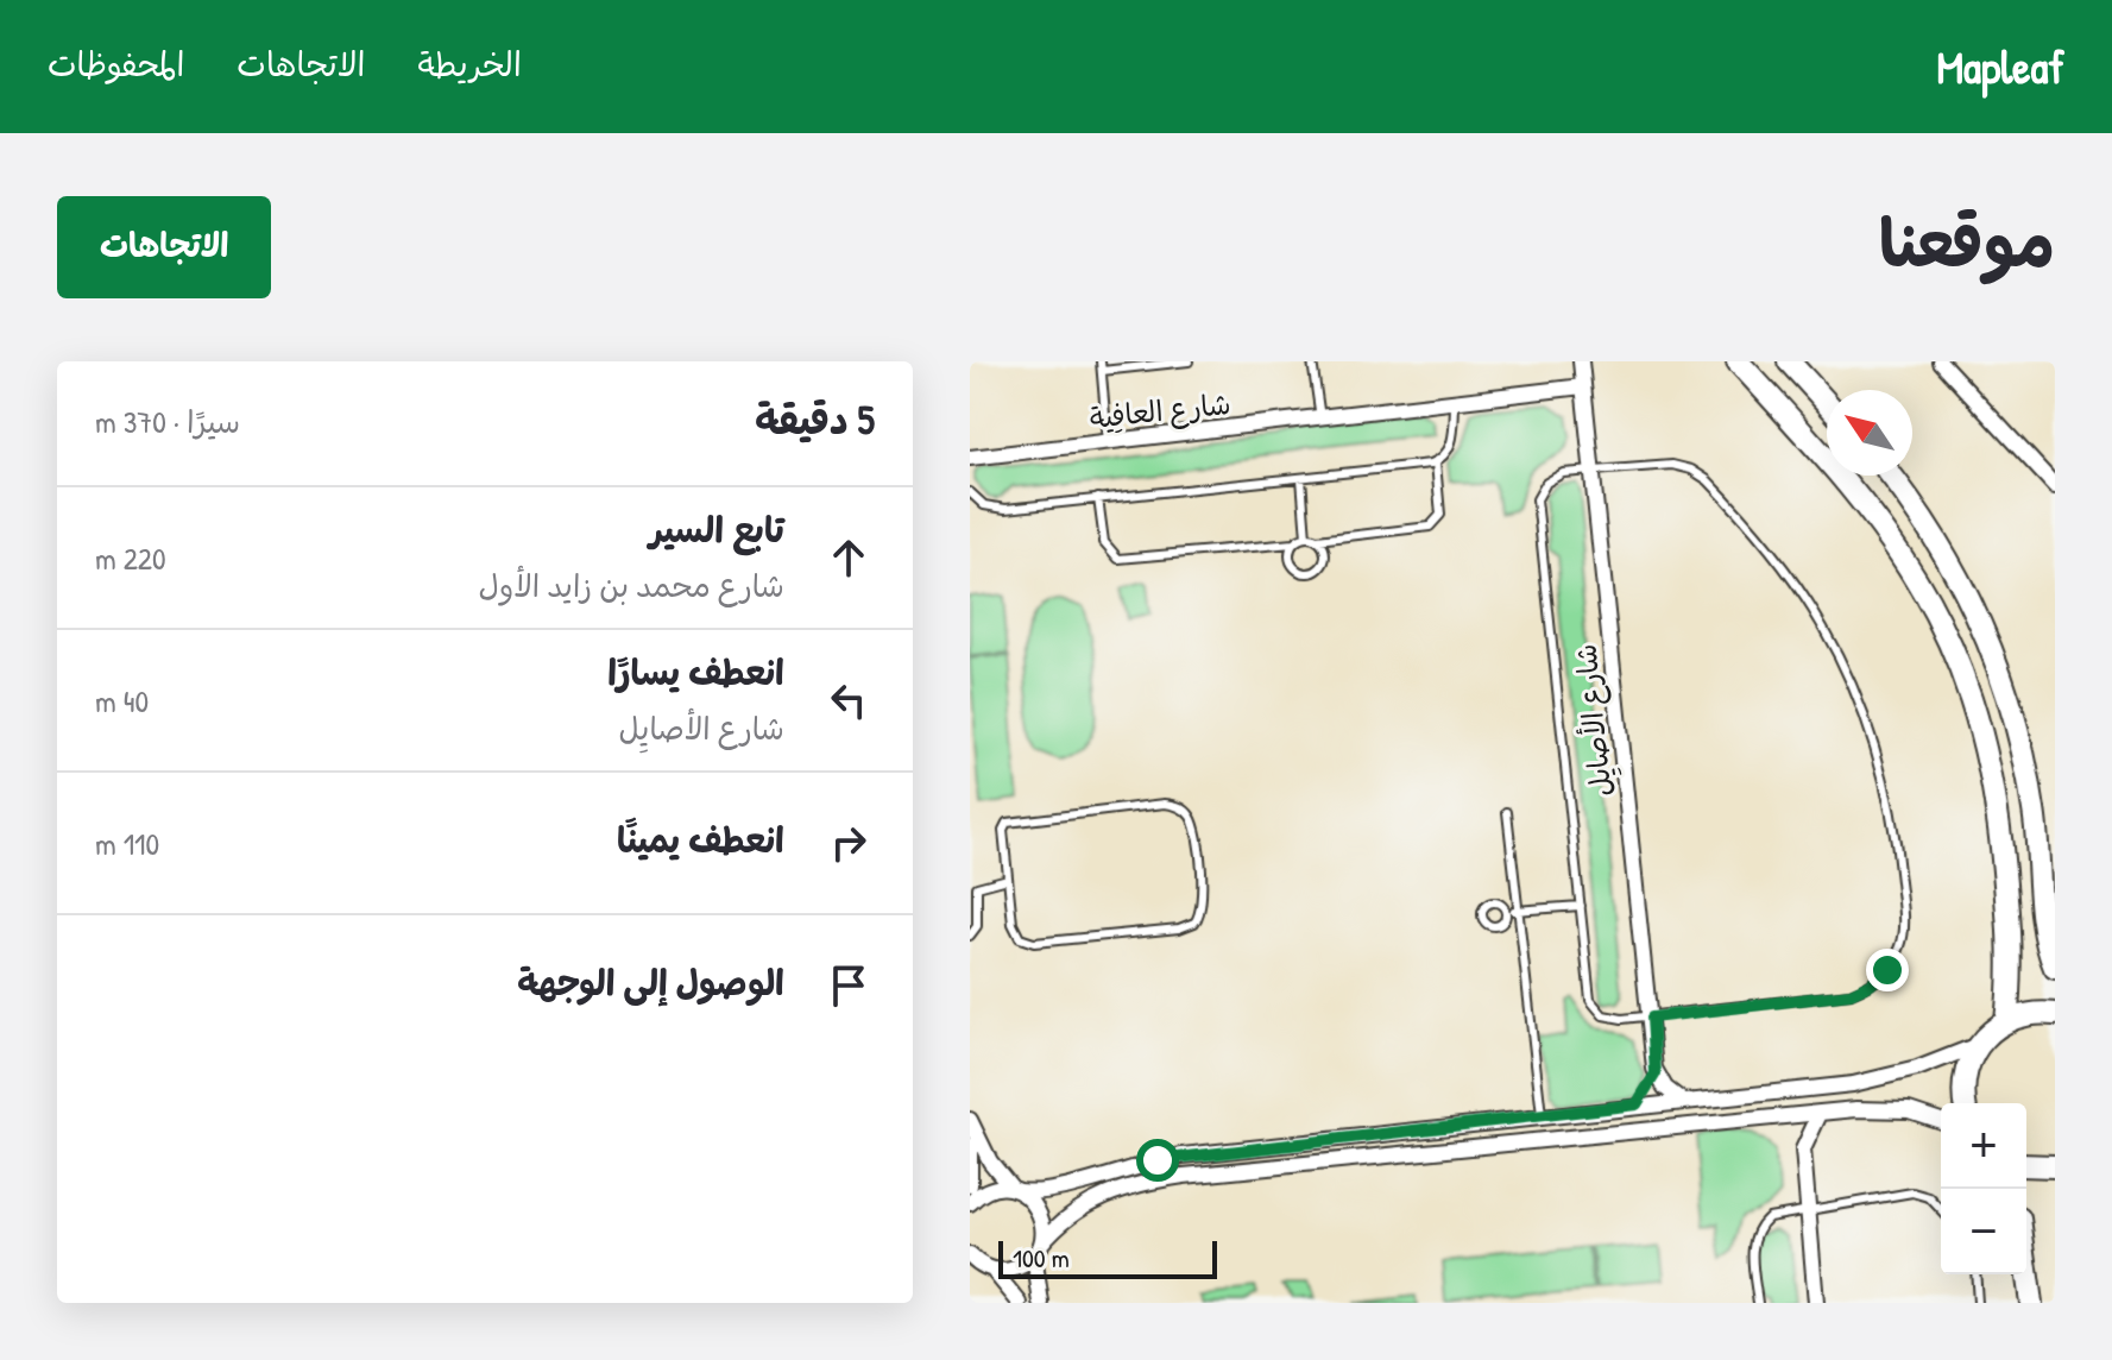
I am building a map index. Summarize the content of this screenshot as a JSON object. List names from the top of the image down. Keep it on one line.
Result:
{"streets":{"street":["شارع العافِية","شارع الأصايِل"]},"crossings":[["شارع العافِية","شارع الأصايِل"]],"scale_bar":"100 m","north":"top left","page":{"header":"Mapleaf","nav":["الخريطة","الاتجاهات","المحفوظات"],"title":"موقعنا","buttons":"الاتجاهات","heading":["5 دقيقة","سيرًا · 370 m"],"list":[["تابع السير","شارع محمد بن زايد الأول","220 m"],["انعطف يسارًا","شارع الأصايِل","40 m"],["انعطف يمينًا","110 m"],"الوصول إلى الوجهة"],"map_buttons":["+","−"],"scale":"100 m"}}
